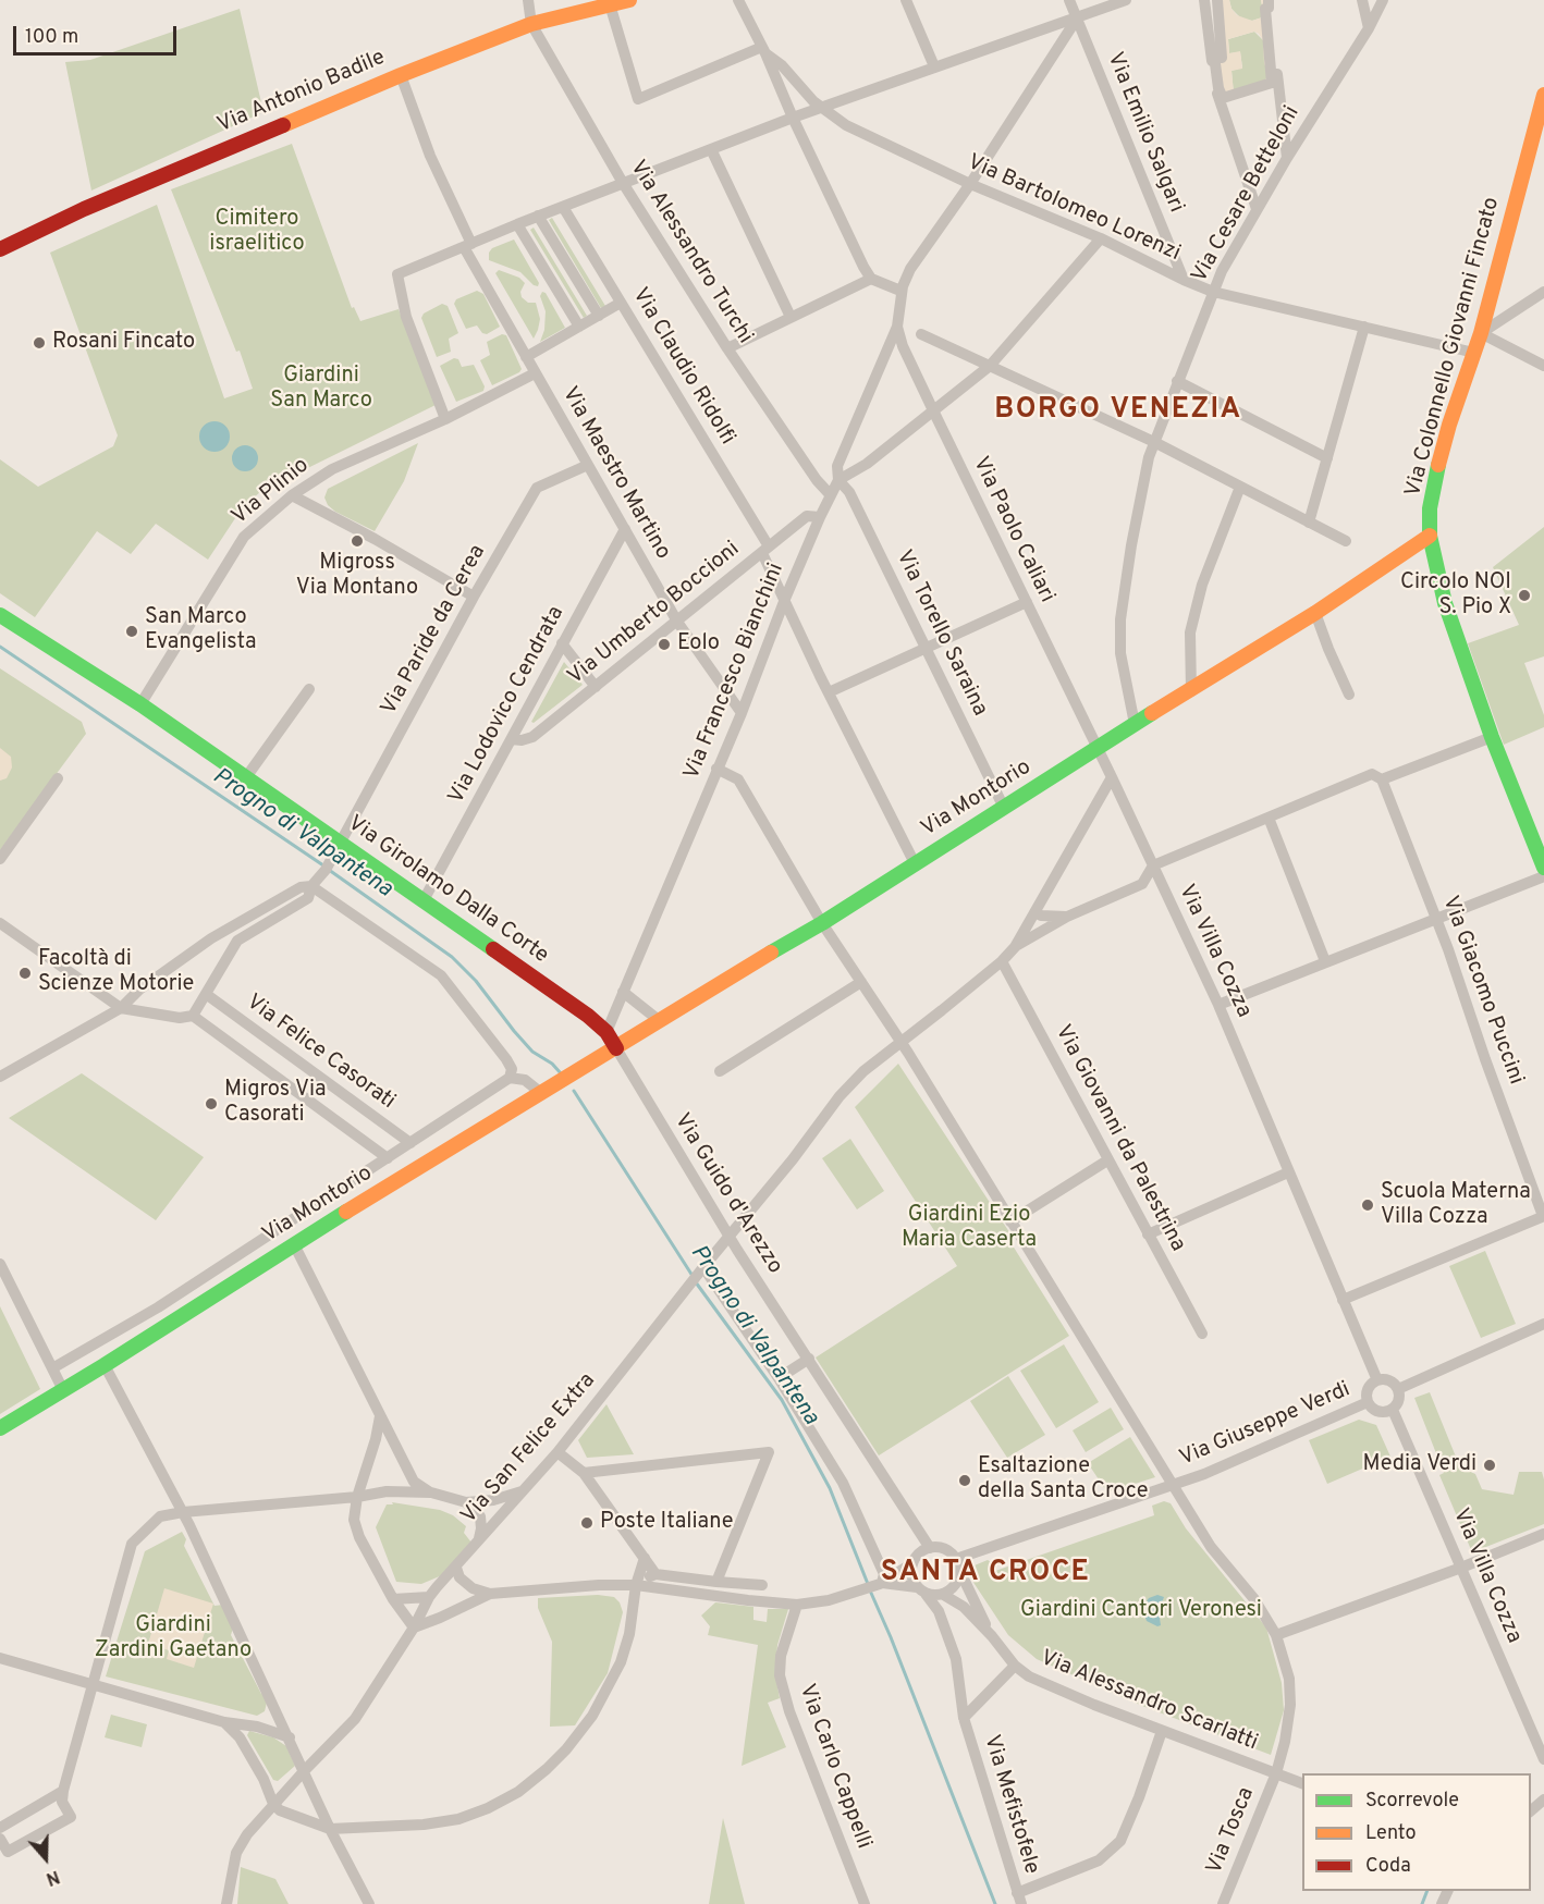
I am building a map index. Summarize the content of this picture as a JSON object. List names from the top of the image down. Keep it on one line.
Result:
{"streets":{"street":["Via Antonio Badile","Via Emilio Salgari","Via Cesare Betteloni","Via Bartolomeo Lorenzi","Via Alessandro Turchi","Via Colonnello Giovanni Fincato","Via Claudio Ridolfi","Via Maestro Martino","Via Plinio","Via Paolo Caliari","Via Umberto Boccioni","Via Paride da Cerea","Via Torello Saraina","Via Francesco Bianchini","Via Lodovico Cendrata","Via Montorio","Via Girolamo Dalla Corte","Via Villa Cozza","Via Giacomo Puccini","Via Felice Casorati","Via Giovanni da Palestrina","Via Guido d'Arezzo","Via Giuseppe Verdi","Via San Felice Extra","Via Alessandro Scarlatti","Via Carlo Cappelli","Via Mefistofele","Via Tosca"]},"crossings":[["Via Antonio Badile","Via Alessandro Turchi"],["Via Antonio Badile","Via Maestro Martino"],["Via Emilio Salgari","Via Bartolomeo Lorenzi"],["Via Cesare Betteloni","Via Bartolomeo Lorenzi"],["Via Cesare Betteloni","Via Montorio"],["Via Bartolomeo Lorenzi","Via Colonnello Giovanni Fincato"],["Via Alessandro Turchi","Via Francesco Bianchini"],["Via Colonnello Giovanni Fincato","Via Montorio"],["Via Claudio Ridolfi","Via Umberto Boccioni"],["Via Claudio Ridolfi","Via Francesco Bianchini"],["Via Claudio Ridolfi","Via Montorio"],["Via Maestro Martino","Via Plinio"],["Via Maestro Martino","Via Umberto Boccioni"],["Via Maestro Martino","Via Paride da Cerea"],["Via Maestro Martino","Via Francesco Bianchini"],["Via Maestro Martino","Via Lodovico Cendrata"],["Via Plinio","Via Girolamo Dalla Corte"],["Via Paolo Caliari","Via Francesco Bianchini"],["Via Paolo Caliari","Via Montorio"],["Via Paolo Caliari","Via Villa Cozza"],["Via Umberto Boccioni","Via Francesco Bianchini"],["Via Umberto Boccioni","Via Lodovico Cendrata"],["Via Paride da Cerea","Via Girolamo Dalla Corte"],["Via Paride da Cerea","Via Felice Casorati"],["Via Torello Saraina","Via Francesco Bianchini"],["Via Torello Saraina","Via Montorio"],["Via Francesco Bianchini","Via Girolamo Dalla Corte"],["Via Lodovico Cendrata","Via Girolamo Dalla Corte"],["Via Montorio","Via Girolamo Dalla Corte"],["Via Montorio","Via Villa Cozza"],["Via Montorio","Via Felice Casorati"],["Via Montorio","Via Guido d'Arezzo"],["Via Girolamo Dalla Corte","Via Guido d'Arezzo"],["Via Villa Cozza","Via Giuseppe Verdi"],["Via Villa Cozza","Via San Felice Extra"],["Via Giovanni da Palestrina","Via San Felice Extra"],["Via Guido d'Arezzo","Via Giuseppe Verdi"],["Via Guido d'Arezzo","Via San Felice Extra"],["Via Guido d'Arezzo","Via Alessandro Scarlatti"],["Via Guido d'Arezzo","Via Mefistofele"],["Via Giuseppe Verdi","Via Alessandro Scarlatti"],["Via Giuseppe Verdi","Via Mefistofele"],["Via Giuseppe Verdi","Via Tosca"],["Via San Felice Extra","Via Tosca"],["Via Alessandro Scarlatti","Via Mefistofele"],["Via Alessandro Scarlatti","Via Tosca"]],"districts":["BORGO VENEZIA","SANTA CROCE"],"water":["Progno di Valpantena"],"parks":["Cimitero israelitico","Giardini San Marco","Giardini Ezio Maria Caserta","Giardini Cantori Veronesi","Giardini Zardini Gaetano"],"places":["Rosani Fincato","Migross Via Montano","Circolo NOI S. Pio X","San Marco Evangelista","Eolo","Facoltà di Scienze Motorie","Migros Via Casorati","Scuola Materna Villa Cozza","Media Verdi","Esaltazione della Santa Croce","Poste Italiane"],"legend":["Scorrevole","Lento","Coda"],"scale_bar":"100 m","north":"bottom"}
